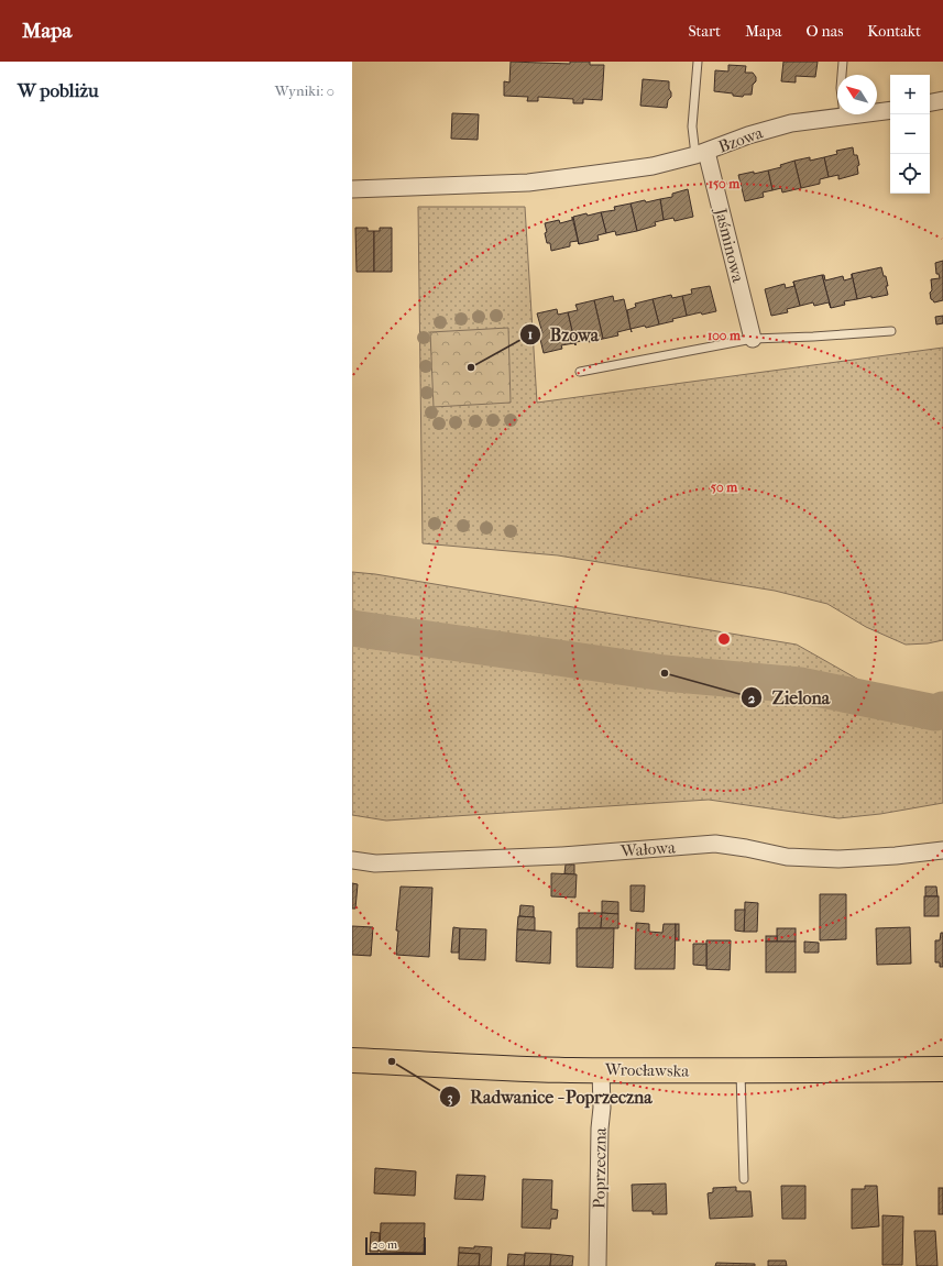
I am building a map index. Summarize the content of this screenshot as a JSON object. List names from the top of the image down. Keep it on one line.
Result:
{"streets":{"main road":["Wrocławska"],"street":["Bzowa","Jaśminowa","Wałowa","Poprzeczna"]},"crossings":[["Bzowa","Jaśminowa"],["Wrocławska","Poprzeczna"]],"places":["Bzowa","Zielona","Radwanice - Poprzeczna"],"scale_bar":"20 m","north":"top left","page":{"header":"Mapa","nav":["Start","Mapa","O nas","Kontakt"],"heading":["W pobliżu","Wyniki: 0"],"map_buttons":["+","−"],"scale":"20 m"},"rings":["150 m","100 m","50 m"]}
